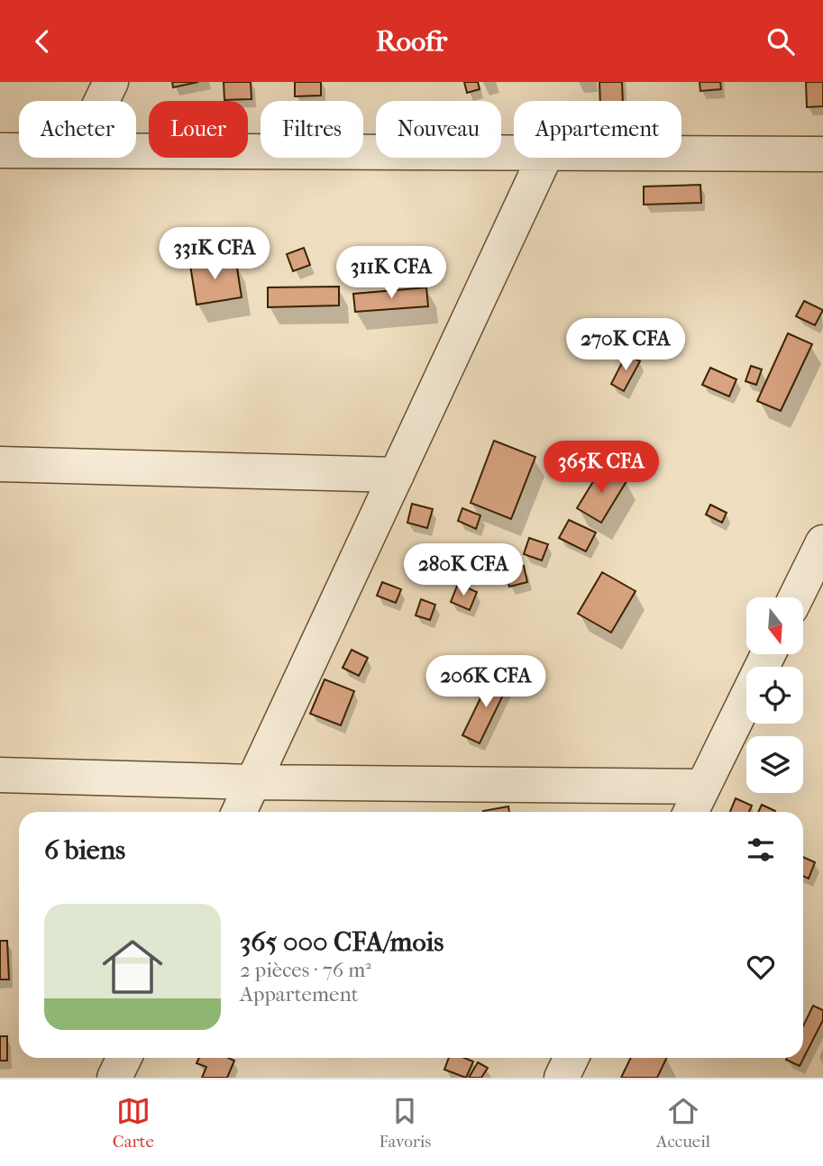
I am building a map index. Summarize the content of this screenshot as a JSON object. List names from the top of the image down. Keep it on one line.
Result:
{"north":"bottom","page":{"header":"Roofr","chip":["Acheter","Louer","Filtres","Nouveau","Appartement"],"price":["331K CFA","311K CFA","270K CFA","365K CFA","280K CFA","206K CFA"],"heading":"6 biens","list":[{"name":"365 000 CFA/mois","note":"2 pièces · 76 m² · Appartement"}],"tabs":["Carte","Favoris","Accueil"]}}
